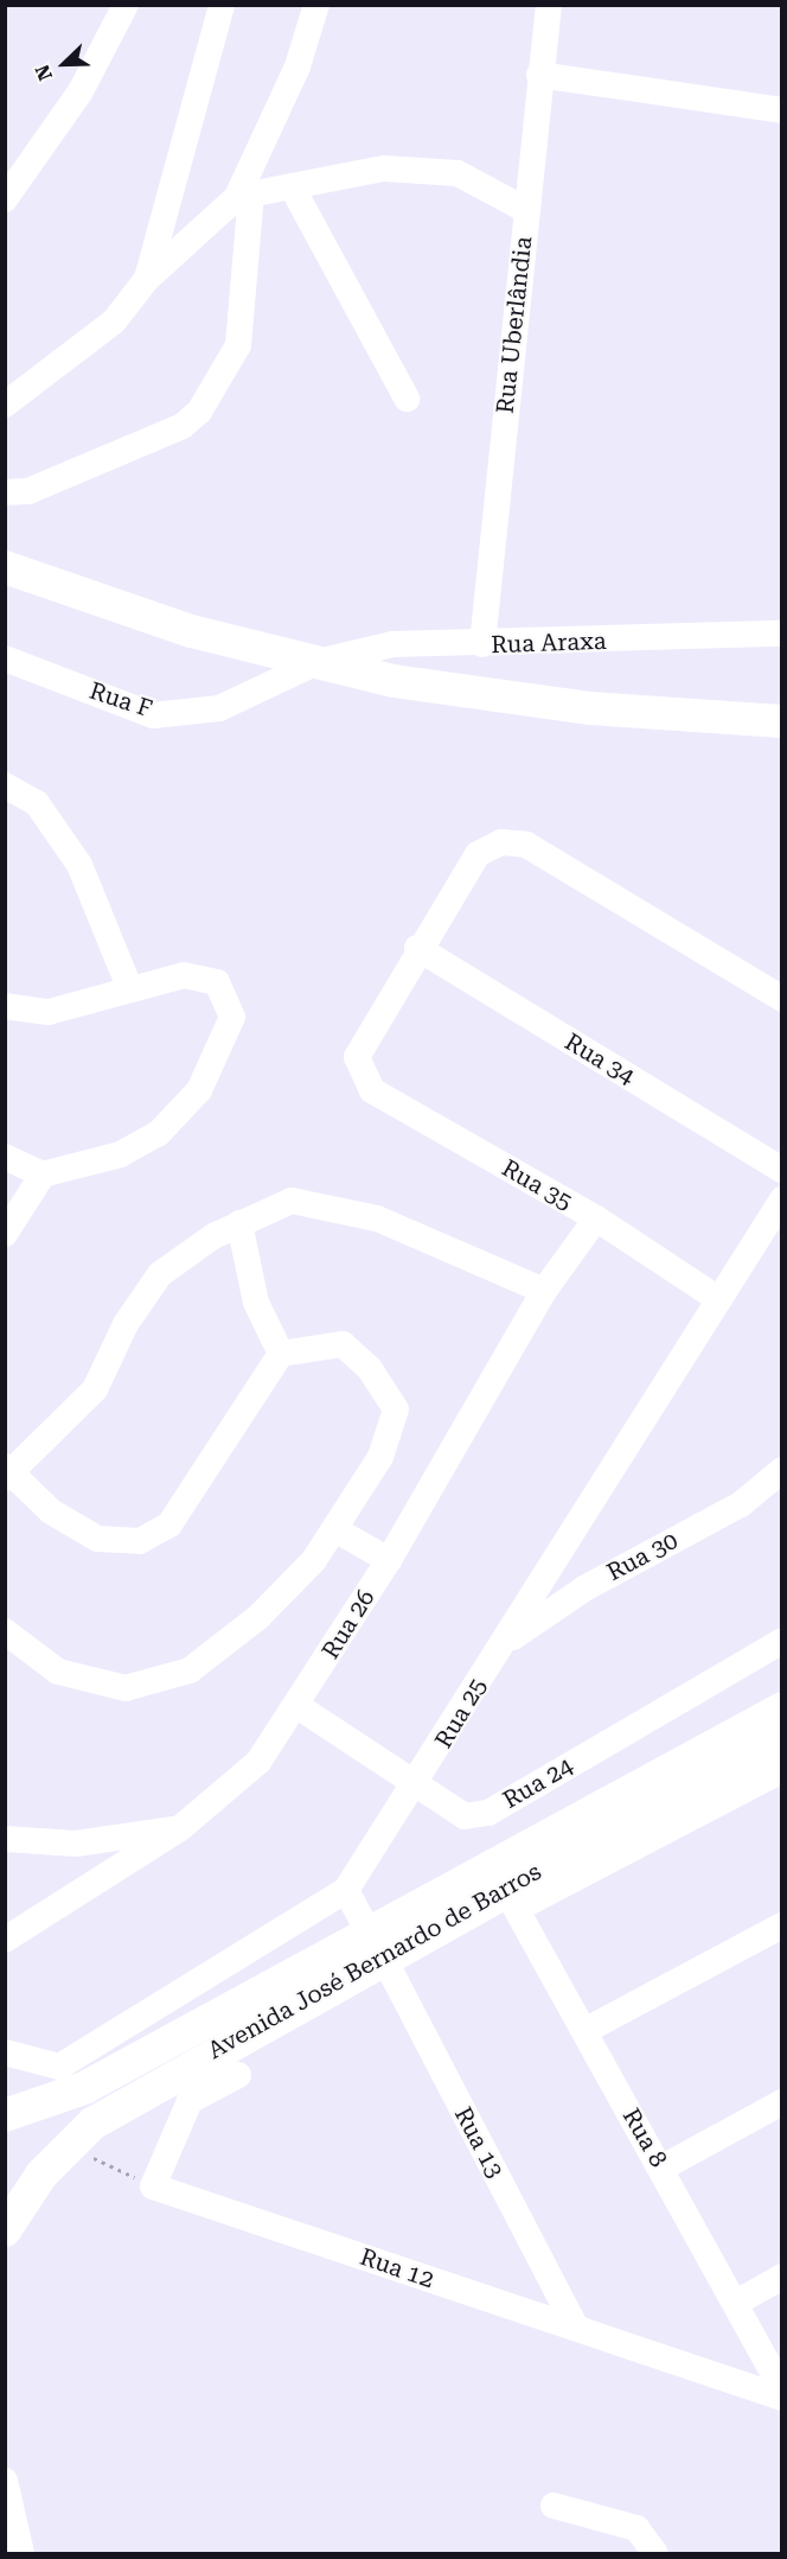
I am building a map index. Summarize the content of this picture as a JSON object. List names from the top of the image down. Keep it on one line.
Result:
{"streets":{"main road":["Avenida José Bernardo de Barros"],"street":["Rua Uberlândia","Rua Araxa","Rua F","Rua 34","Rua 35","Rua 30","Rua 26","Rua 25","Rua 24","Rua 8","Rua 13","Rua 12"]},"crossings":[["Rua Uberlândia","Rua Araxa"],["Rua Araxa","Rua F"],["Rua 34","Rua 35"],["Rua 35","Rua 26"],["Rua 35","Rua 25"],["Rua 30","Rua 25"],["Rua 26","Rua 24"],["Rua 25","Rua 24"],["Rua 25","Rua 13"],["Avenida José Bernardo de Barros","Rua 8"],["Avenida José Bernardo de Barros","Rua 13"],["Rua 13","Rua 12"]],"north":"bottom left"}
